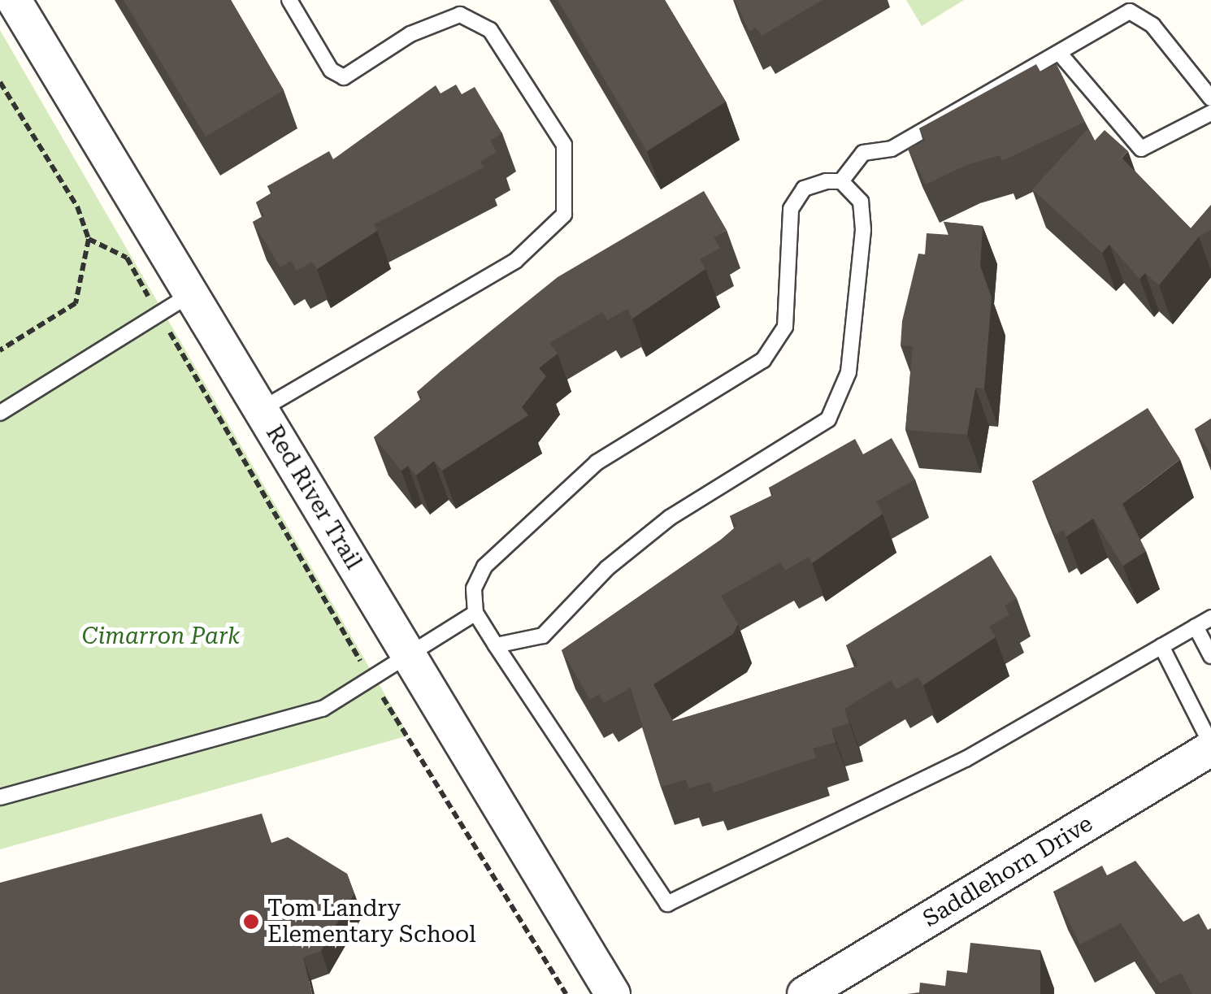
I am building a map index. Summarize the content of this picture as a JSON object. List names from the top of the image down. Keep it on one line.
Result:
{"streets":{"street":["Red River Trail","Saddlehorn Drive"]},"parks":["Cimarron Park"],"places":["Tom Landry Elementary School"]}
